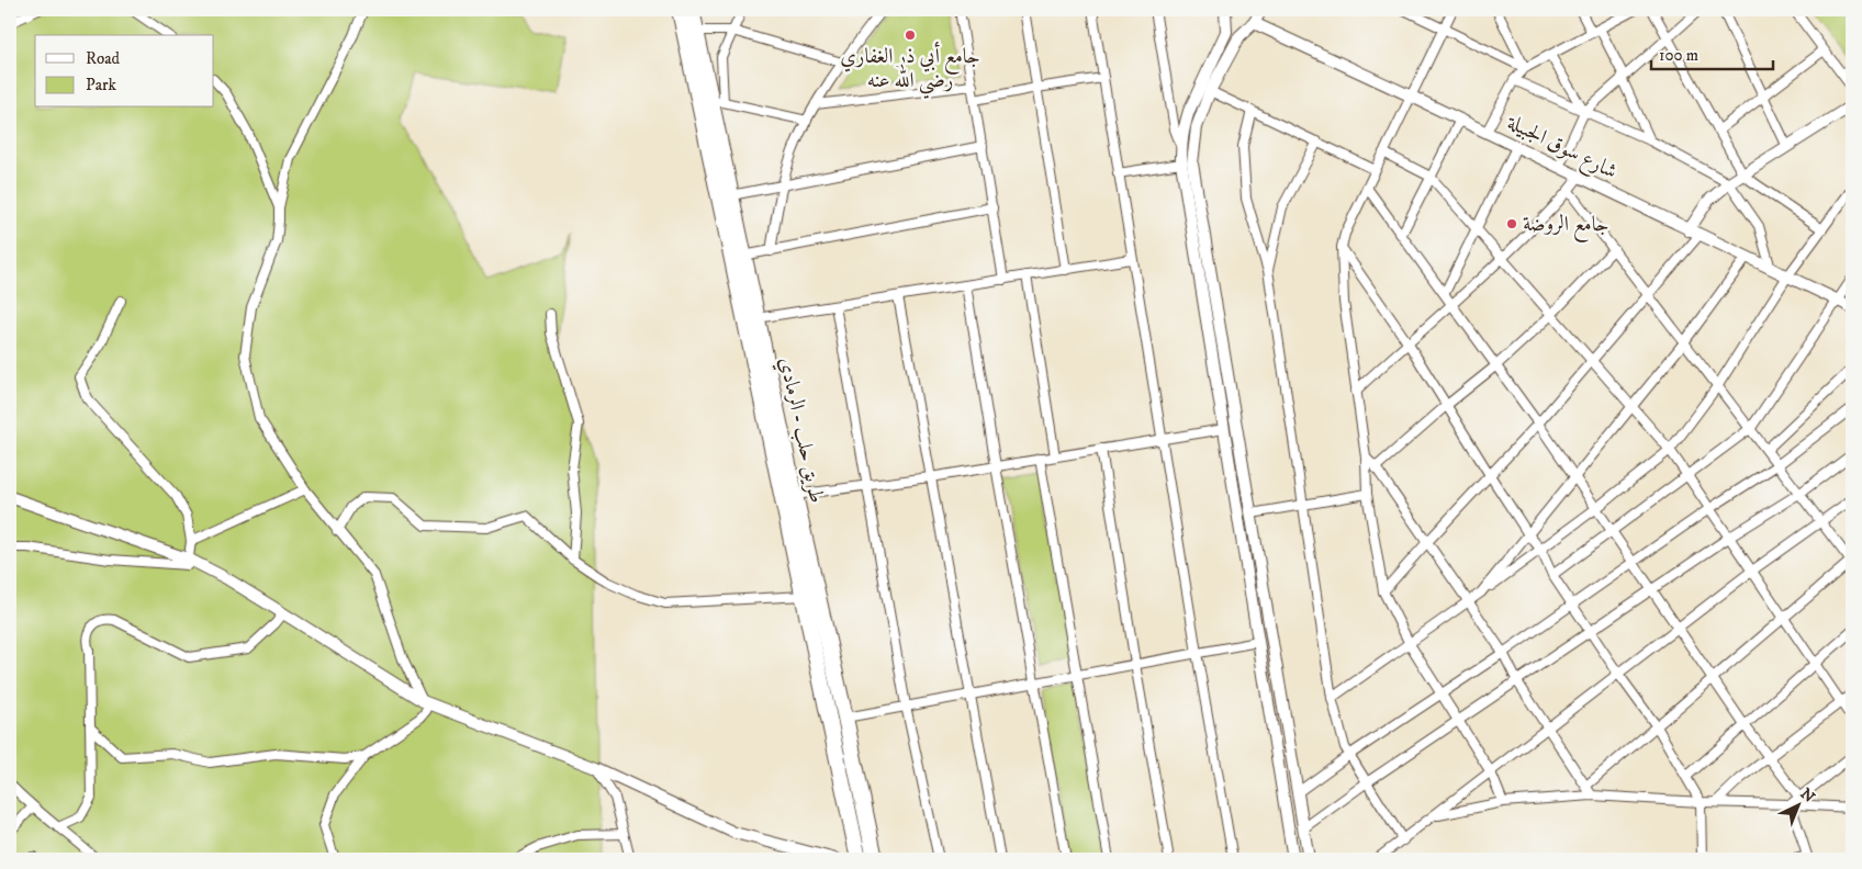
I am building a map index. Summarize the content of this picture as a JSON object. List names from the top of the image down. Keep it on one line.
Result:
{"streets":{"highway":["طريق حلب - الرمادي"],"street":["شارع سوق الجبيلة"]},"places":["جامع أبي ذر الغفاري رضي الله عنه","جامع الروضة"],"legend":["Road","Park"],"scale_bar":"100 m","north":"top right"}
